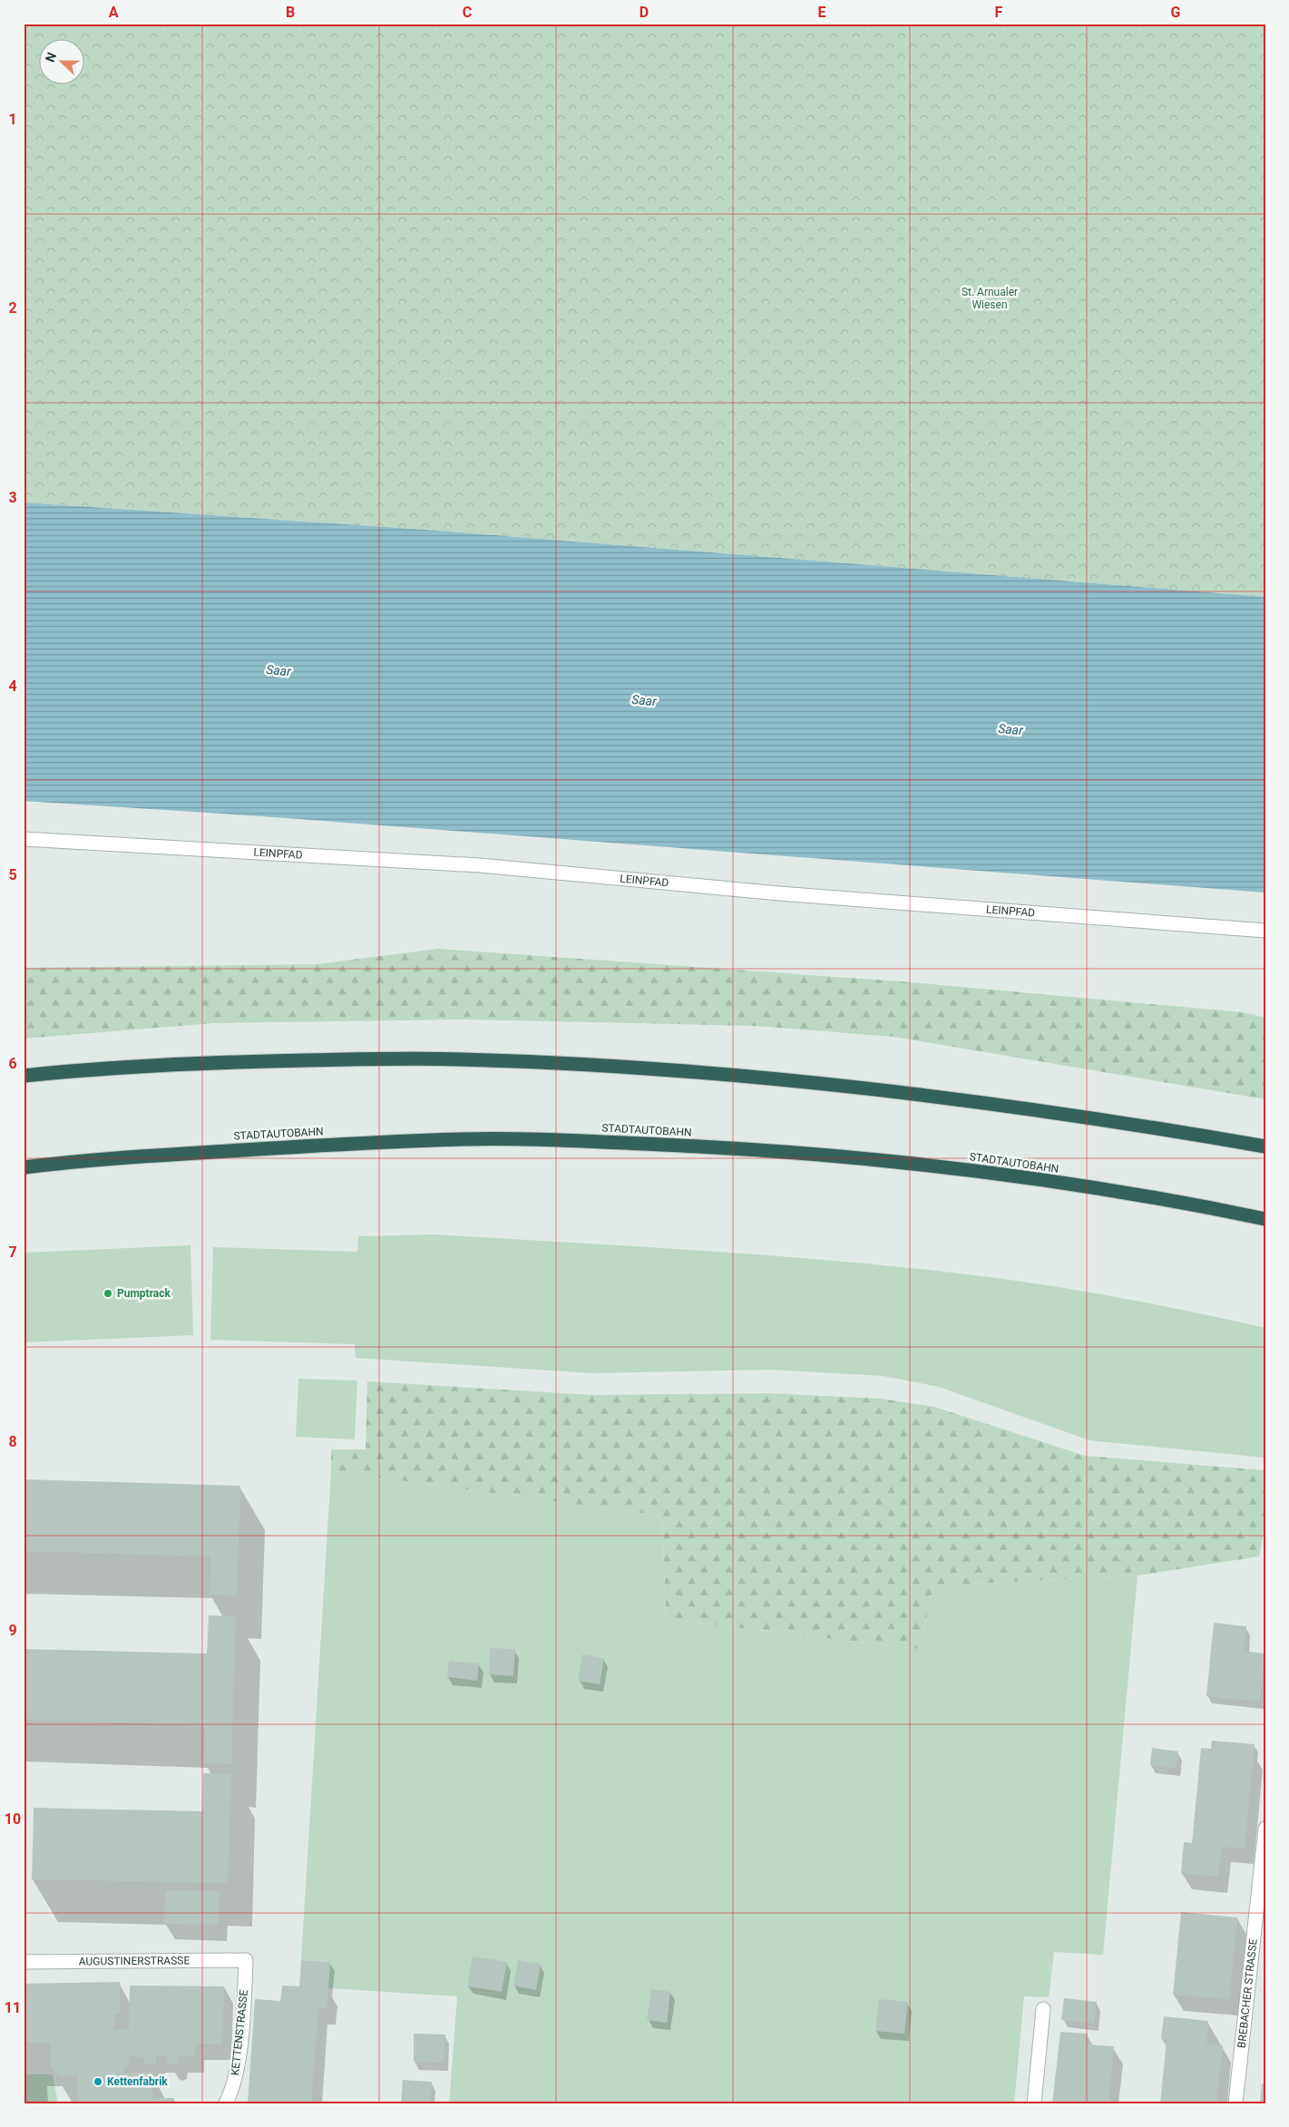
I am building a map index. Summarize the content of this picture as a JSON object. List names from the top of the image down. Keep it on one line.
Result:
{"streets":{"highway":["STADTAUTOBAHN"],"street":["LEINPFAD","AUGUSTINERSTRASSE","BREBACHER STRASSE","KETTENSTRASSE"]},"crossings":[["AUGUSTINERSTRASSE","KETTENSTRASSE"]],"water":["Saar"],"parks":["St. Arnualer Wiesen"],"places":["Pumptrack","Kettenfabrik"],"north":"left","grid":{"columns":["A","B","C","D","E","F","G"],"rows":["1","2","3","4","5","6","7","8","9","10","11"]}}
